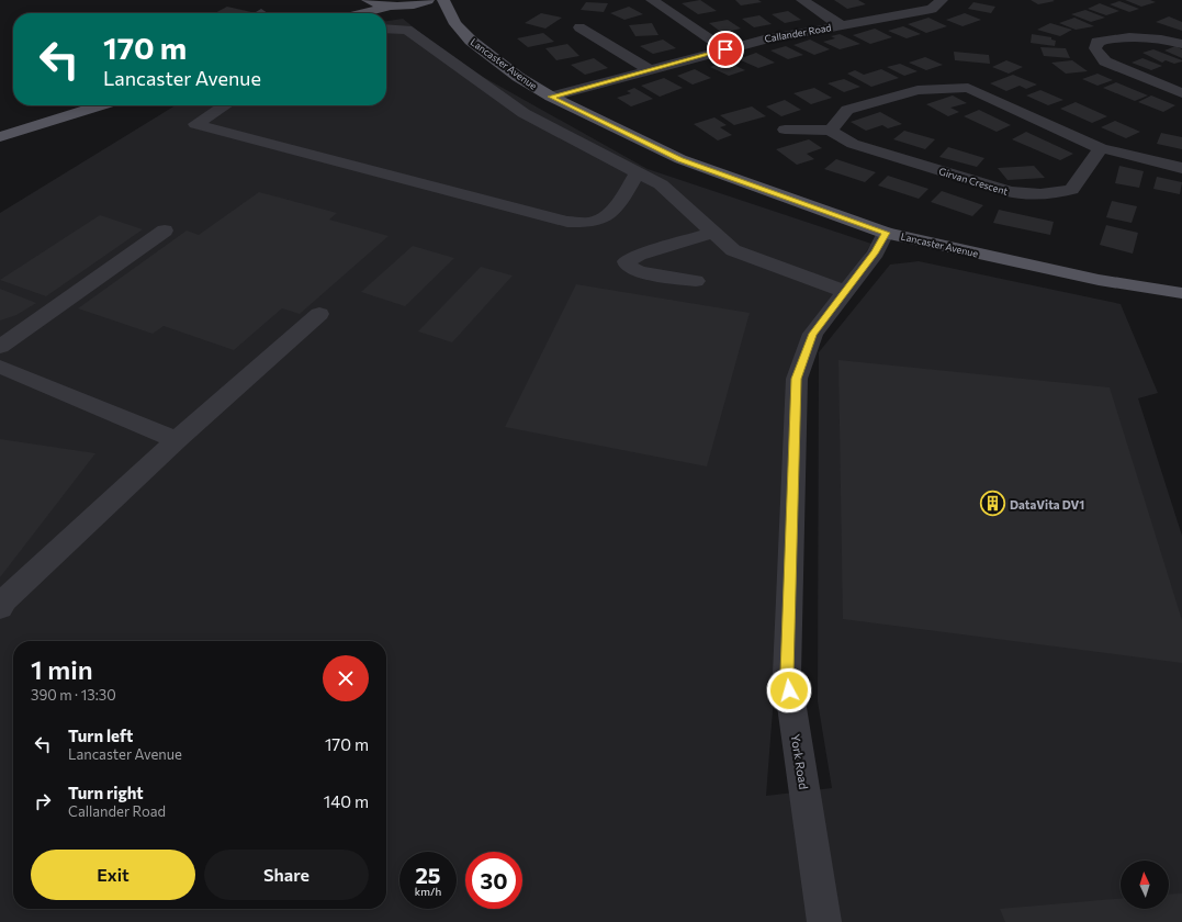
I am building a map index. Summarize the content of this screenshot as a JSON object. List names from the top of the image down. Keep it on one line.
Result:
{"streets":{"main road":["Lancaster Avenue"],"street":["Callander Road","Girvan Crescent","York Road"]},"crossings":[["Callander Road","Lancaster Avenue"],["Lancaster Avenue","York Road"]],"places":{"building":["DataVita DV1"]},"north":"top","page":{"turn":["170 m","Lancaster Avenue"],"heading":["1 min","390 m · 13:30"],"list":[{"name":"Turn left","note":"Lancaster Avenue","value":"170 m"},{"name":"Turn right","note":"Callander Road","value":"140 m"}],"buttons":["Exit","Share"],"speed":"25 km/h","limit":"30"}}
